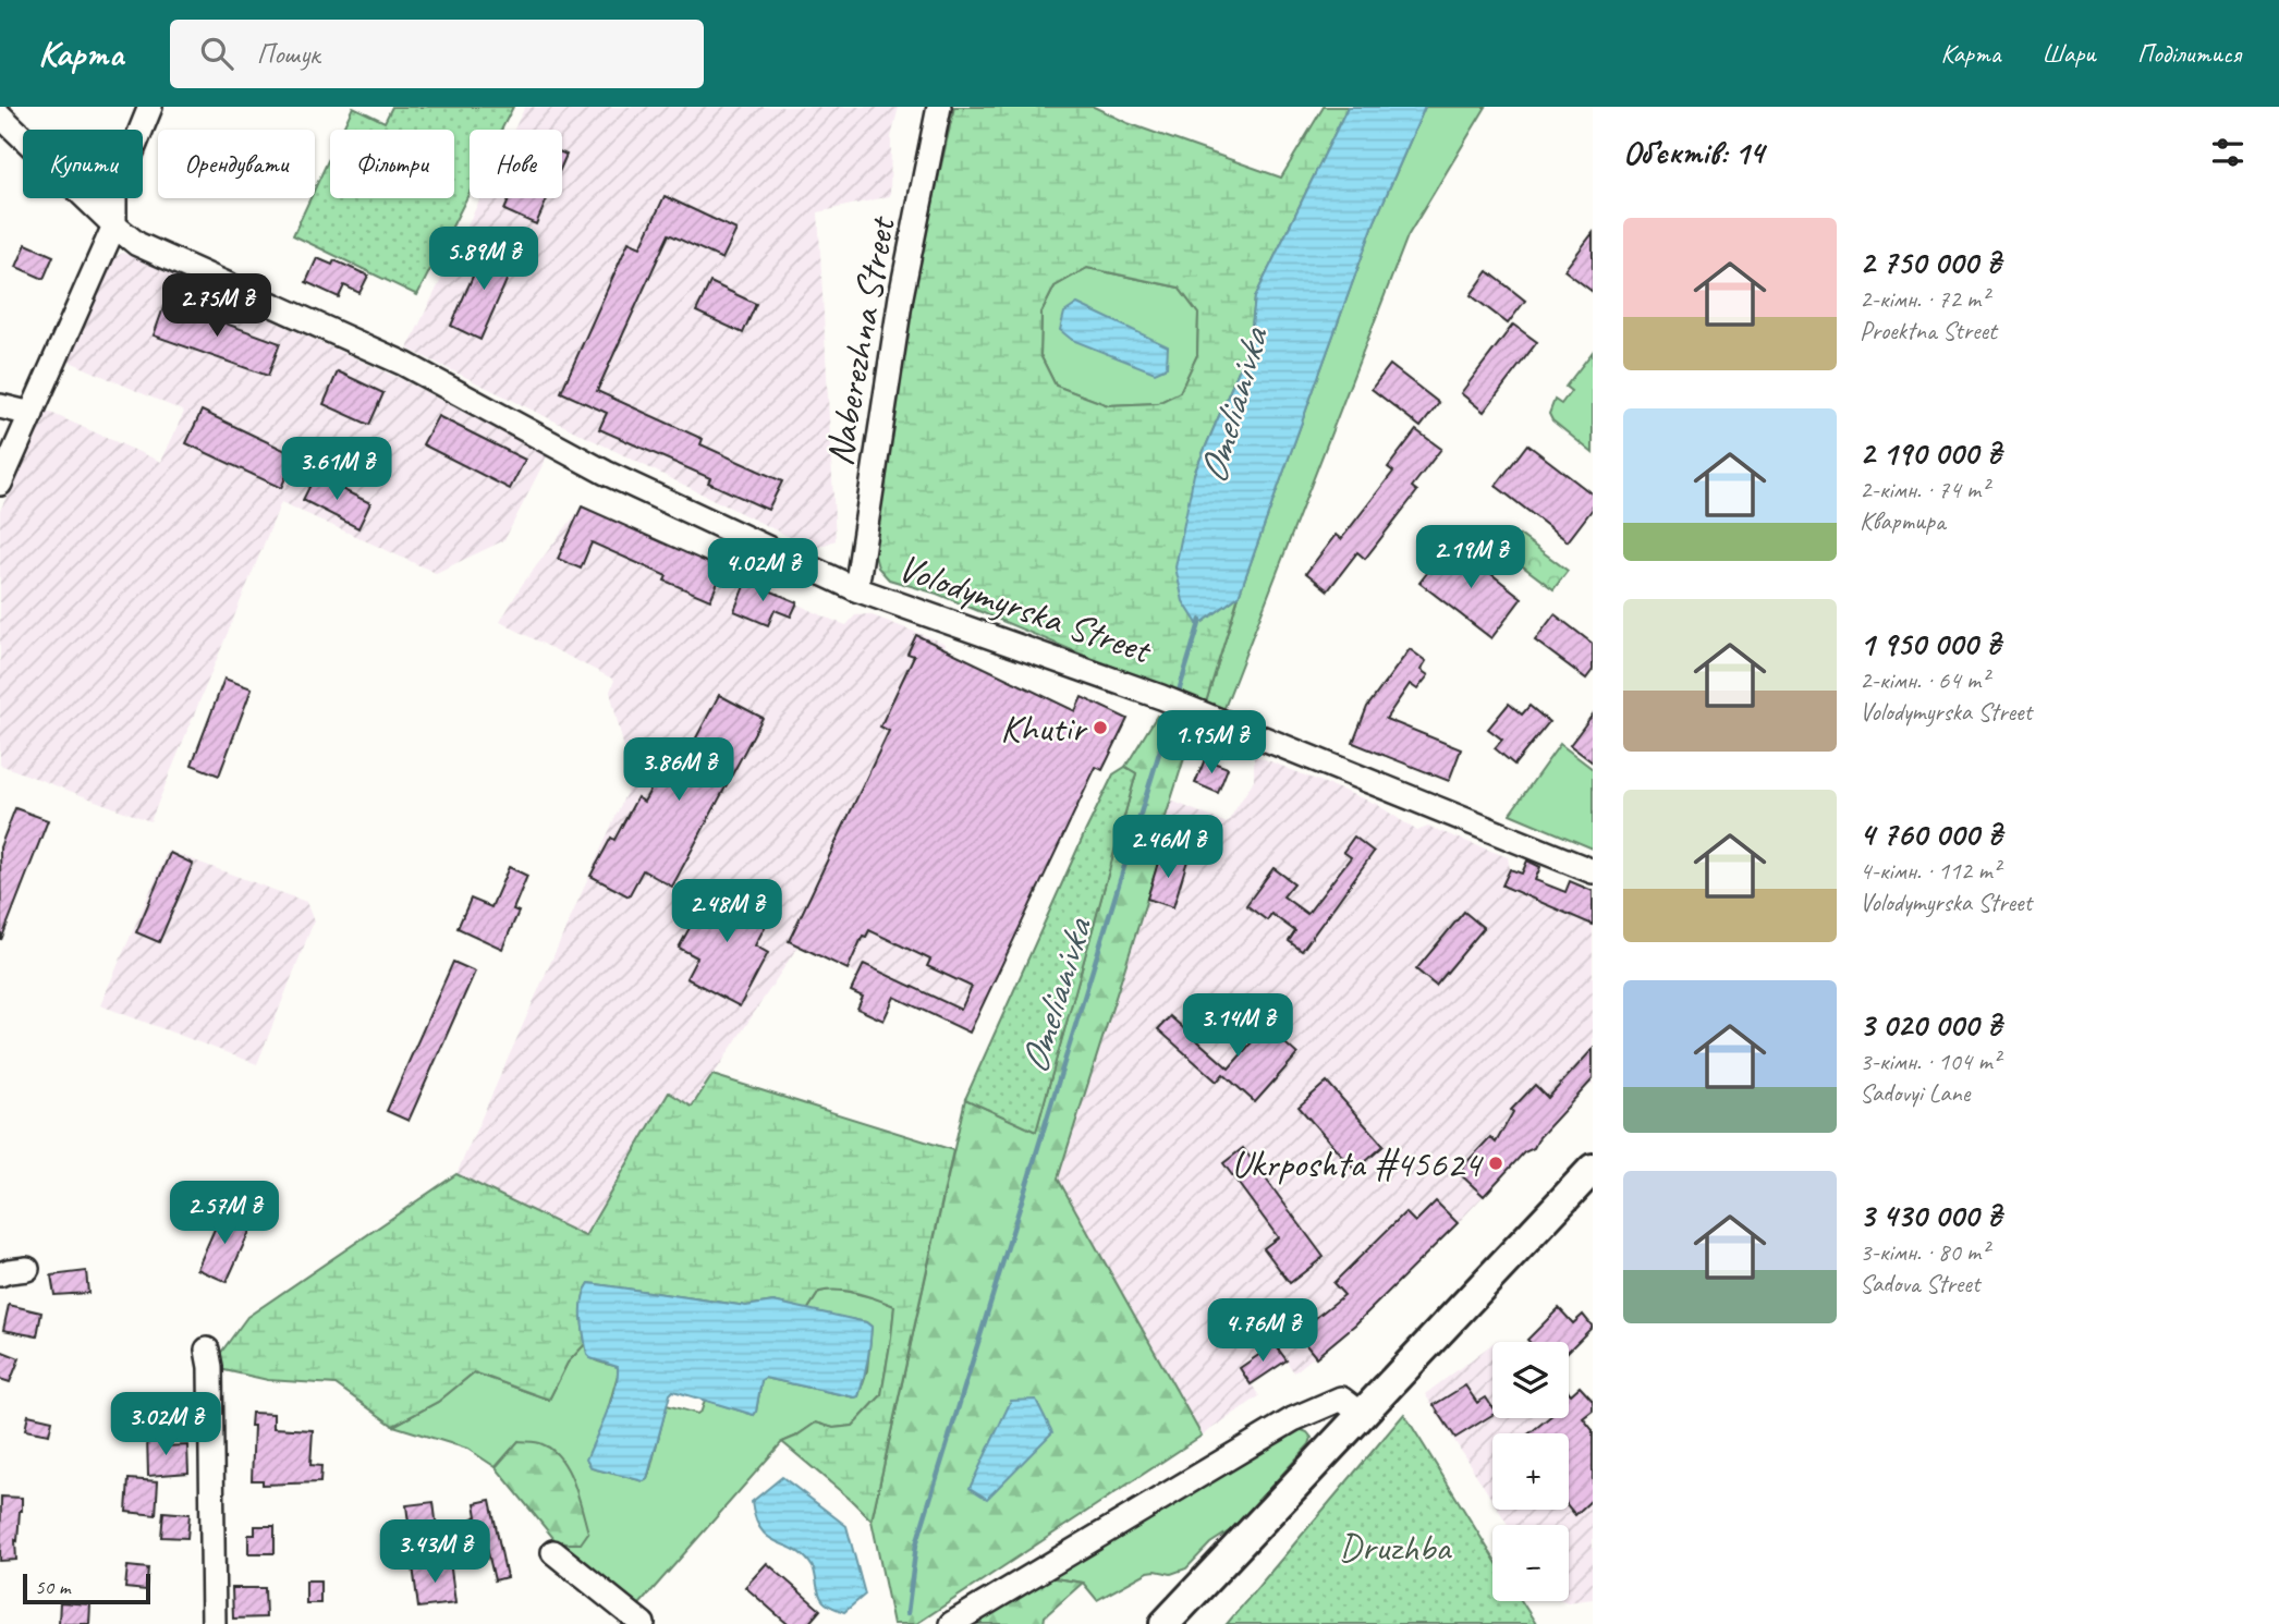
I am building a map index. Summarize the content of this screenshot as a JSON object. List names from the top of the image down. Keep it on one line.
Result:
{"streets":{"street":["Naberezhna Street","Volodymyrska Street"]},"crossings":[["Naberezhna Street","Volodymyrska Street"]],"water":["Omelianivka"],"parks":["Druzhba"],"places":["Khutir","Ukrposhta #45624"],"scale_bar":"50 m","page":{"header":"Карта","search":"Пошук","nav":["Карта","Шари","Поділитися"],"heading":"Об’єктів: 14","chip":["Купити","Орендувати","Фільтри","Нове"],"list":[{"name":"2 750 000 ₴","note":"2-кімн. · 72 m² · Proektna Street"},{"name":"2 190 000 ₴","note":"2-кімн. · 74 m² · Квартира"},{"name":"1 950 000 ₴","note":"2-кімн. · 64 m² · Volodymyrska Street"},{"name":"4 760 000 ₴","note":"4-кімн. · 112 m² · Volodymyrska Street"},{"name":"3 020 000 ₴","note":"3-кімн. · 104 m² · Sadovyi Lane"},{"name":"3 430 000 ₴","note":"3-кімн. · 80 m² · Sadova Street"}],"price":["5.89M ₴","2.75M ₴","3.61M ₴","2.19M ₴","4.02M ₴","1.95M ₴","3.86M ₴","2.46M ₴","2.48M ₴","3.14M ₴","2.57M ₴","4.76M ₴","3.02M ₴","3.43M ₴"],"map_buttons":["+","−"],"scale":"50 m"}}
